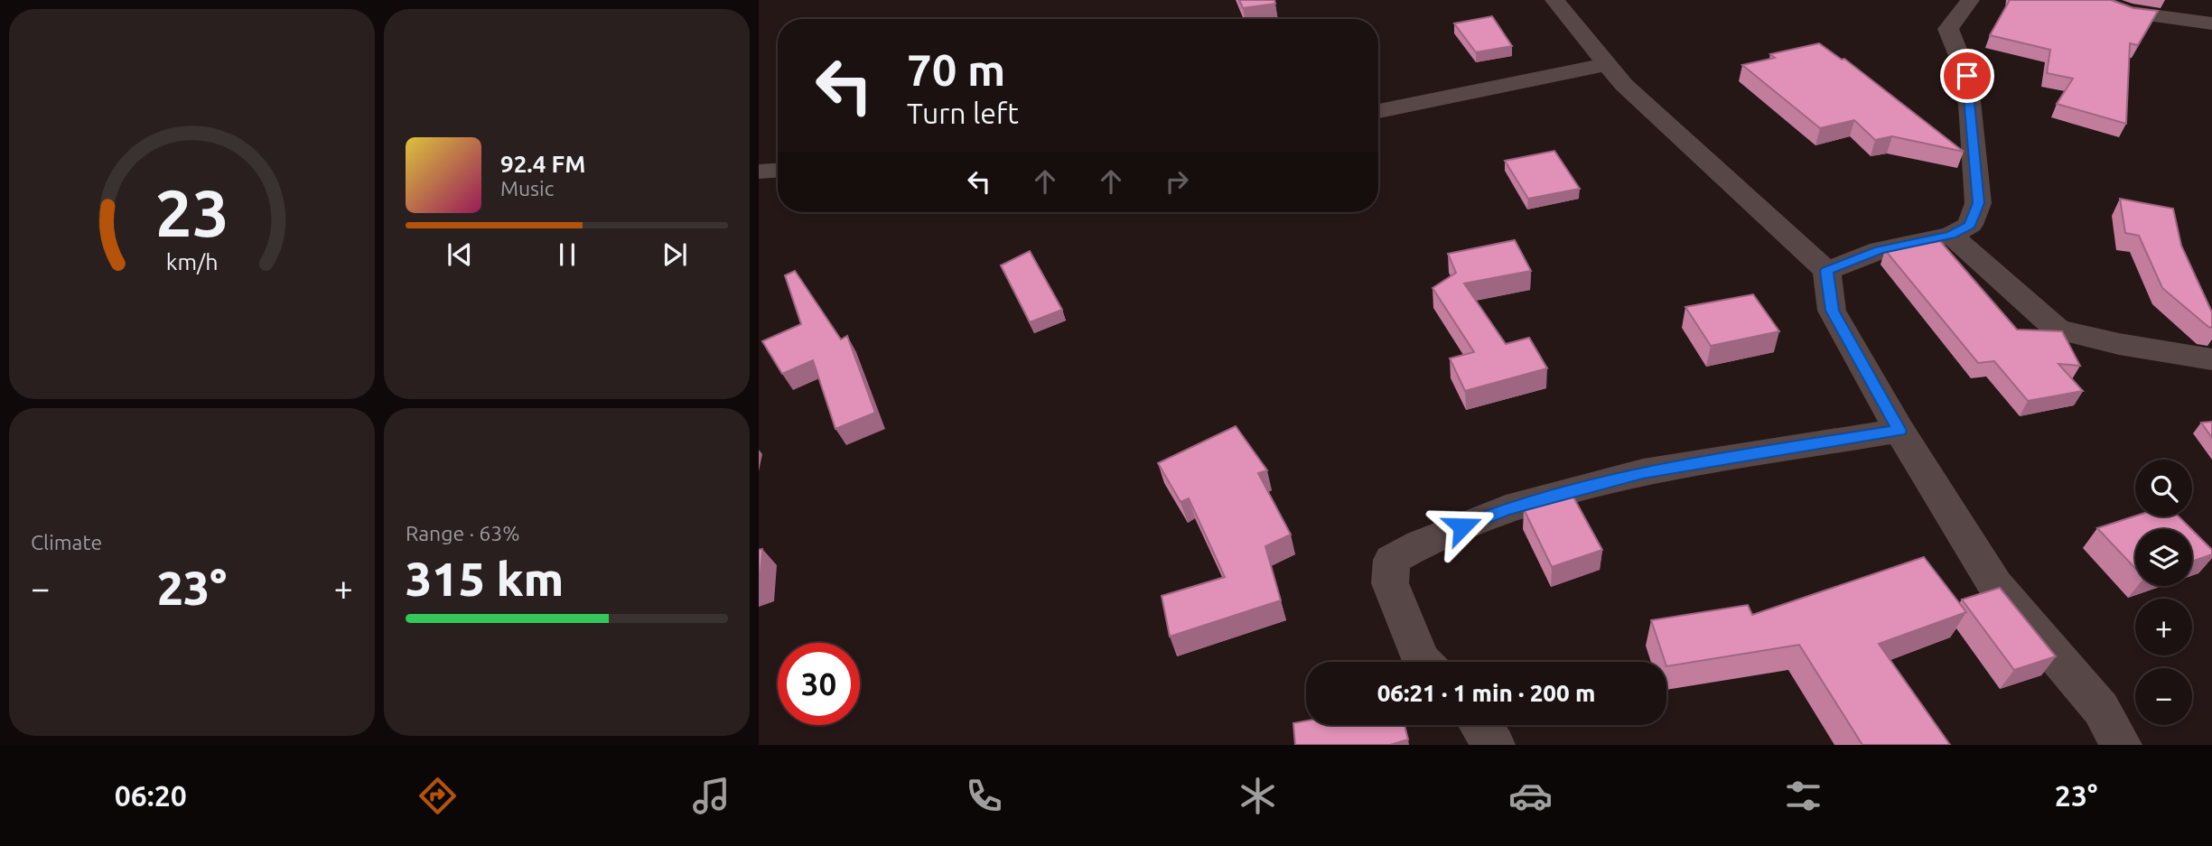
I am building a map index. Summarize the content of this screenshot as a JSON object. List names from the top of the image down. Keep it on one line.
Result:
{"page":{"turn":["70 m","Turn left"],"song":["92.4 FM","Music"],"tile":["Climate",["Range · 63%","315 km"]],"map_buttons":["+","−"],"heat":["−","23°","+"],"limit":"30","trip":"06:21 · 1 min · 200 m","tabs":["06:20","23°"],"gauge":["23","km/h"]}}
